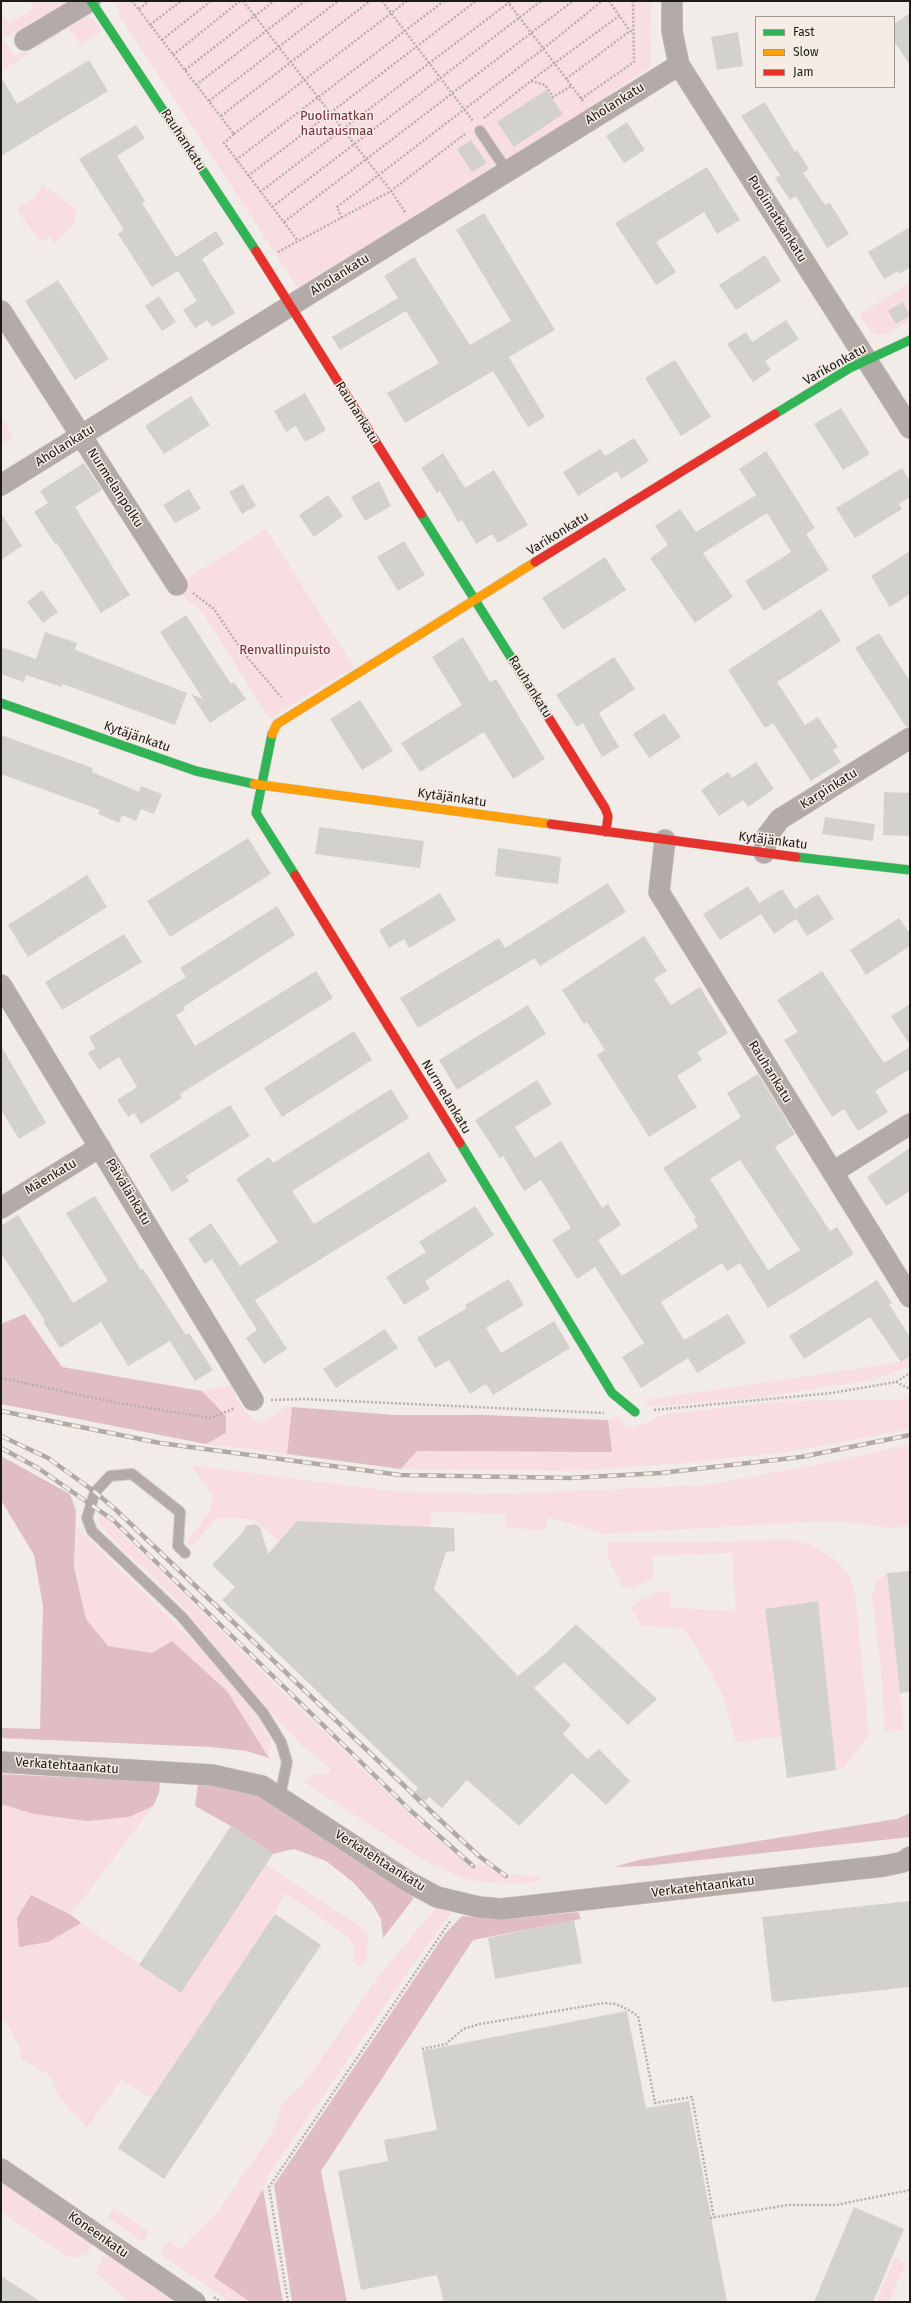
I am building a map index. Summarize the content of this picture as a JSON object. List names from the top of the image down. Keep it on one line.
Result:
{"streets":{"street":["Aholankatu","Rauhankatu","Puolimatkankatu","Varikonkatu","Nurmelanpolku","Kytäjänkatu","Karpinkatu","Nurmelankatu","Mäenkatu","Päivälänkatu","Verkatehtaankatu","Koneenkatu"]},"crossings":[["Aholankatu","Rauhankatu"],["Aholankatu","Puolimatkankatu"],["Aholankatu","Nurmelanpolku"],["Rauhankatu","Varikonkatu"],["Rauhankatu","Kytäjänkatu"],["Puolimatkankatu","Varikonkatu"],["Varikonkatu","Kytäjänkatu"],["Varikonkatu","Nurmelankatu"],["Kytäjänkatu","Karpinkatu"],["Kytäjänkatu","Nurmelankatu"],["Mäenkatu","Päivälänkatu"]],"parks":["Puolimatkan hautausmaa","Renvallinpuisto"],"legend":["Fast","Slow","Jam"]}
